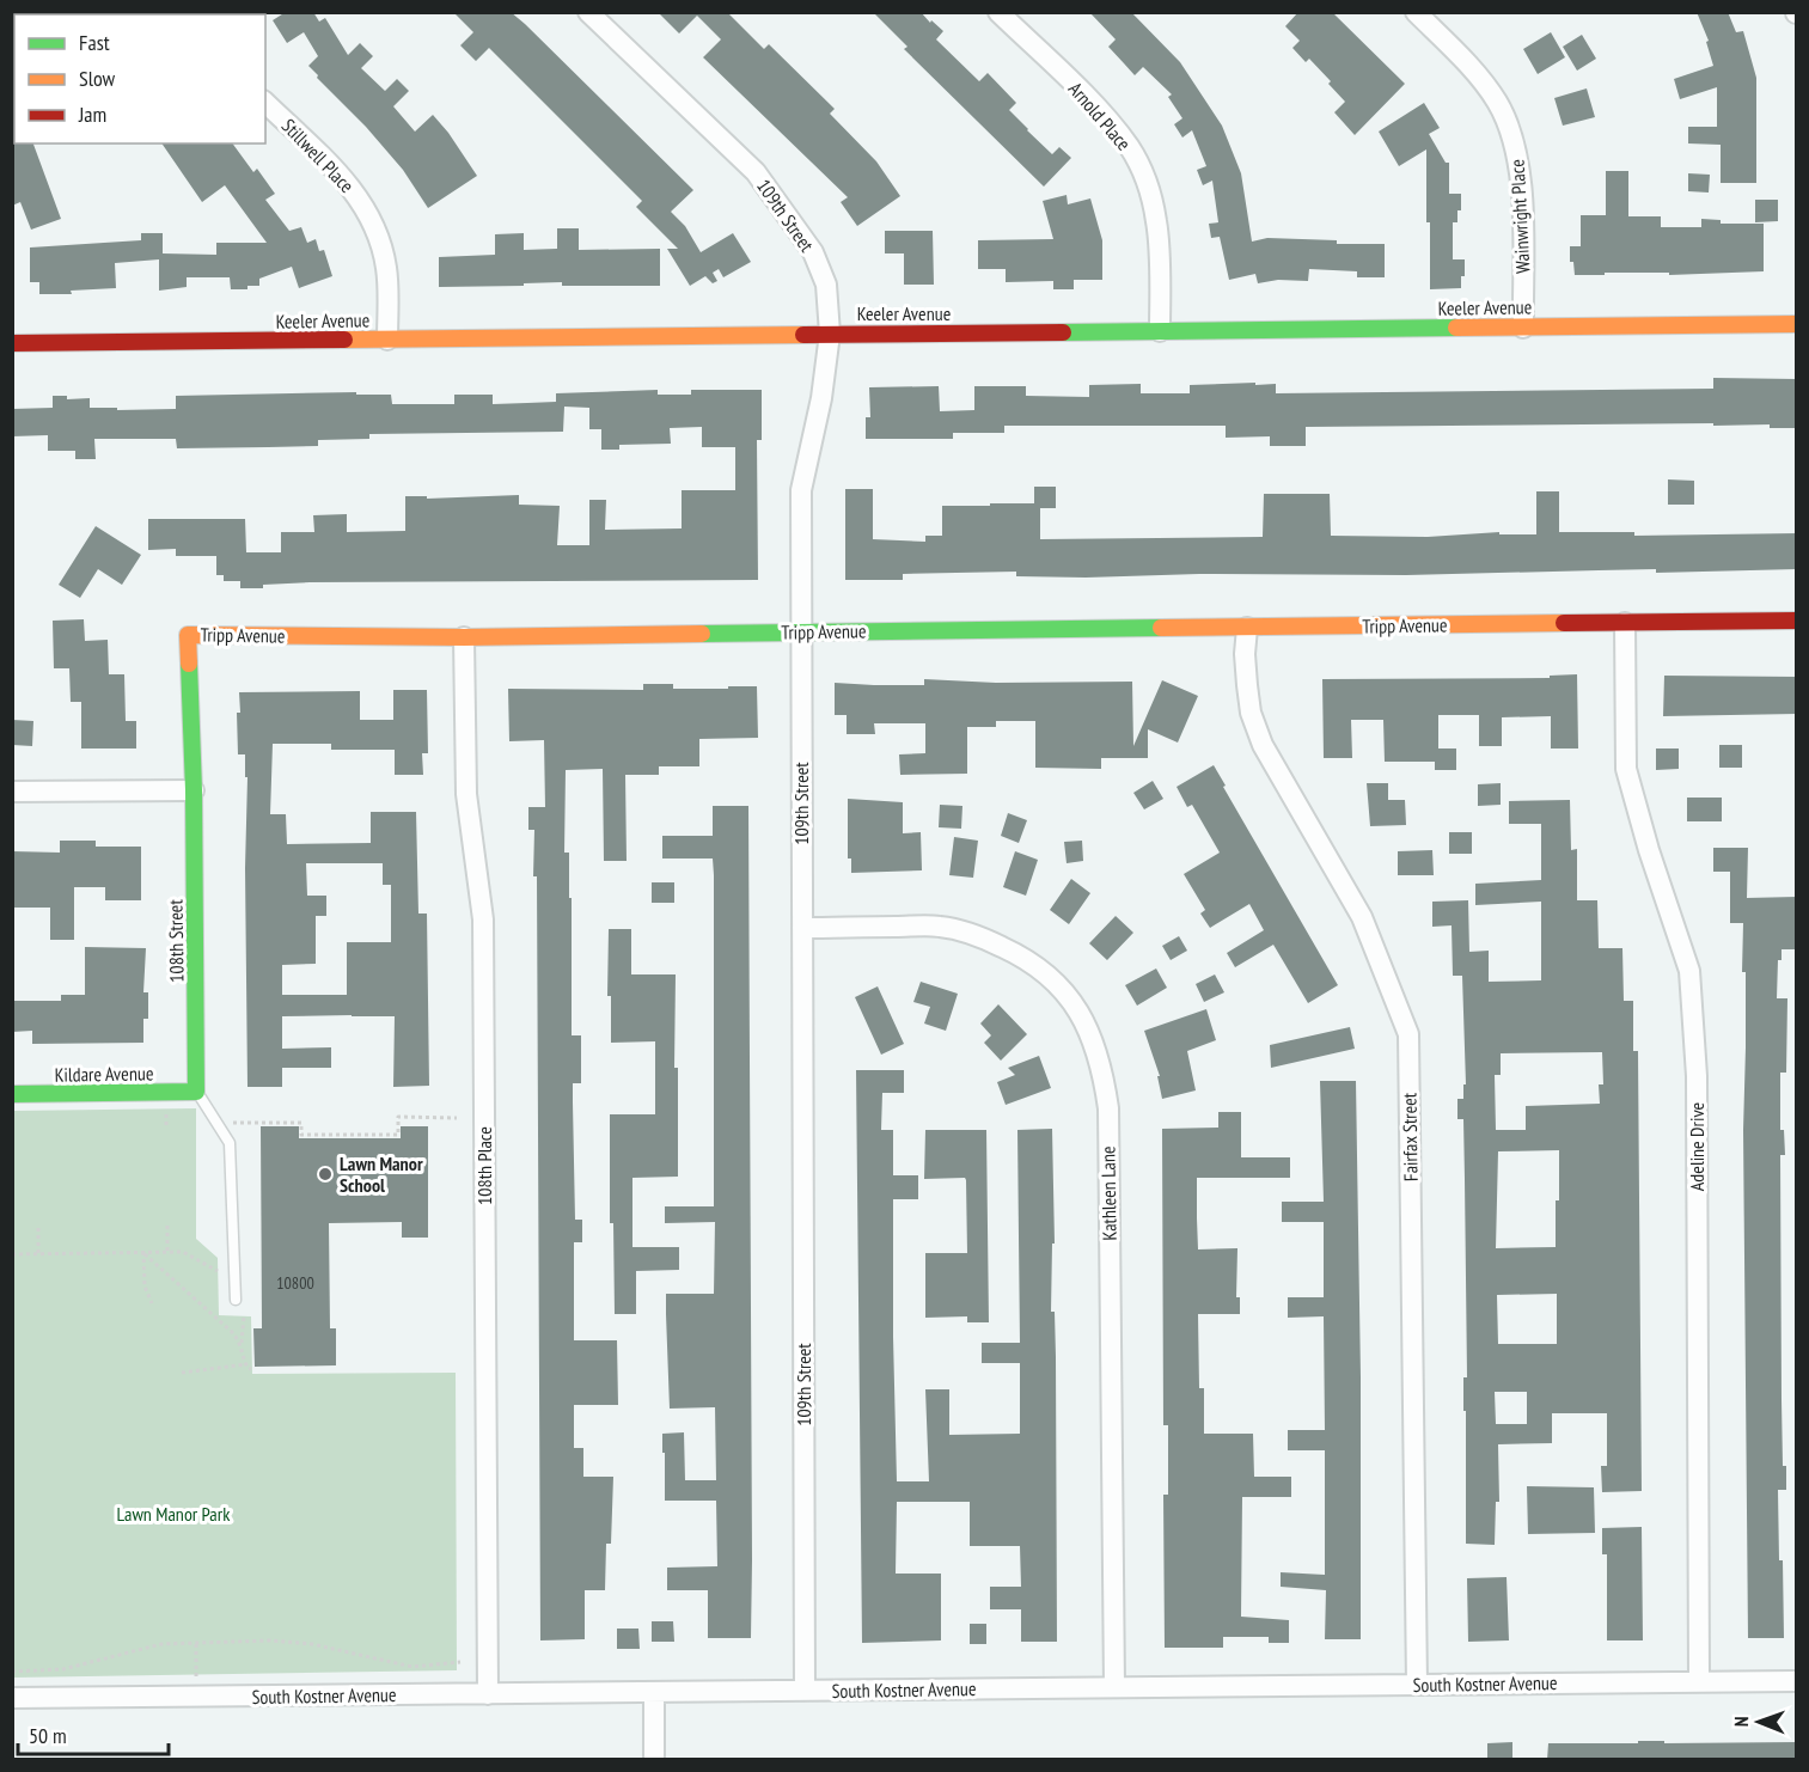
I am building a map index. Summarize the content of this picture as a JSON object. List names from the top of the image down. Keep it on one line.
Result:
{"streets":{"street":["Arnold Place","Stillwell Place","109th Street","Wainwright Place","Keeler Avenue","Tripp Avenue","108th Street","Kildare Avenue","Fairfax Street","Adeline Drive","108th Place","Kathleen Lane","South Kostner Avenue"]},"crossings":[["Arnold Place","Keeler Avenue"],["Stillwell Place","Keeler Avenue"],["109th Street","Keeler Avenue"],["109th Street","Tripp Avenue"],["109th Street","Kathleen Lane"],["109th Street","South Kostner Avenue"],["Wainwright Place","Keeler Avenue"],["Tripp Avenue","108th Street"],["Tripp Avenue","Fairfax Street"],["Tripp Avenue","Adeline Drive"],["Tripp Avenue","108th Place"],["108th Street","Kildare Avenue"],["Fairfax Street","South Kostner Avenue"],["Adeline Drive","South Kostner Avenue"],["108th Place","South Kostner Avenue"],["Kathleen Lane","South Kostner Avenue"]],"parks":["Lawn Manor Park"],"places":["Lawn Manor School"],"house_numbers":["10800"],"legend":["Fast","Slow","Jam"],"scale_bar":"50 m","north":"left"}
